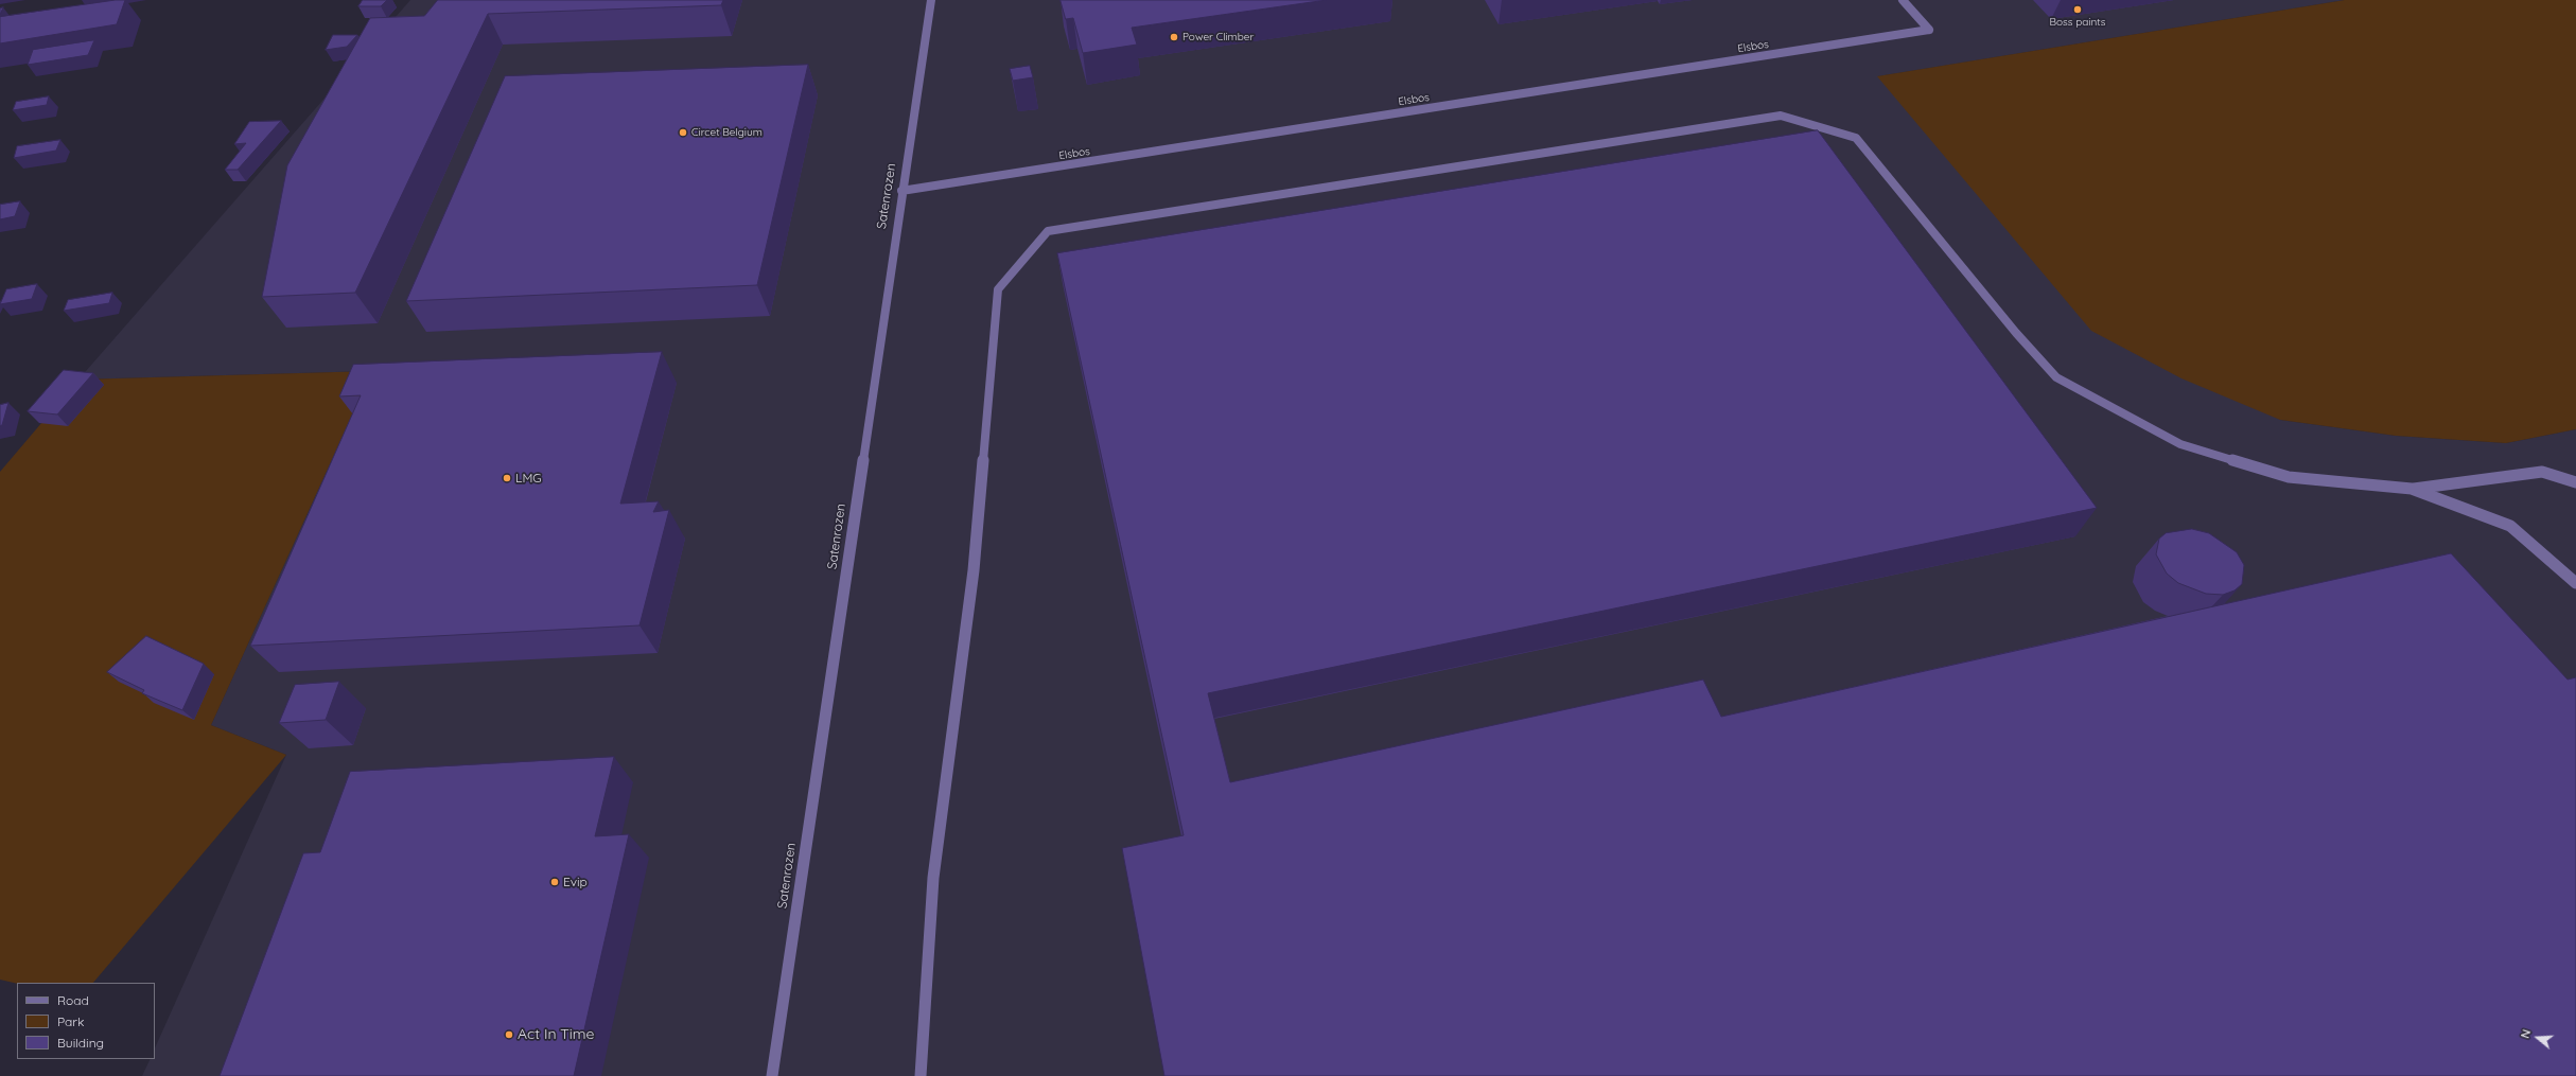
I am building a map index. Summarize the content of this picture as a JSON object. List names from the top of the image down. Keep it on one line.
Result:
{"streets":{"street":["Elsbos","Satenrozen"]},"crossings":[["Elsbos","Satenrozen"]],"places":["Boss paints","Power Climber","Circet Belgium","LMG","Evip","Act In Time"],"legend":["Road","Park","Building"],"north":"left"}
